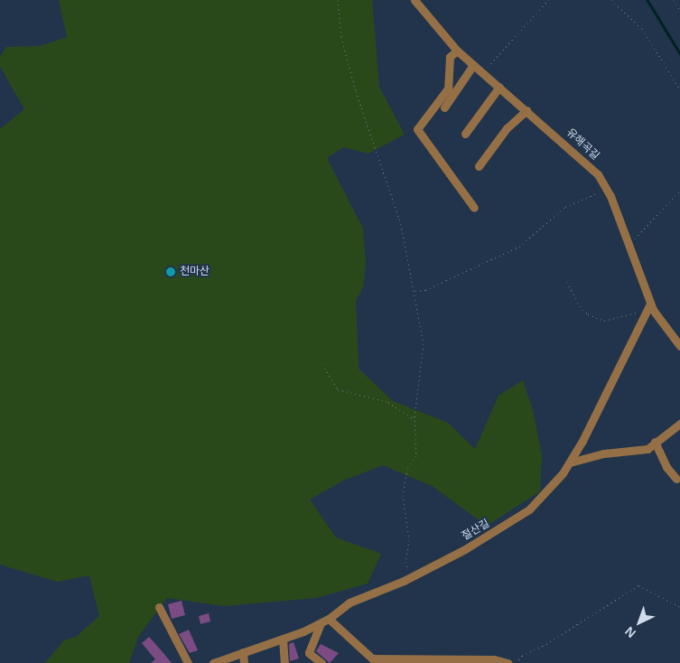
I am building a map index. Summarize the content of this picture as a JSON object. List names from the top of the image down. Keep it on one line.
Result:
{"streets":{"street":["유해곡길","절산길"]},"crossings":[["유해곡길","절산길"]],"places":["천마산"],"north":"bottom left"}
